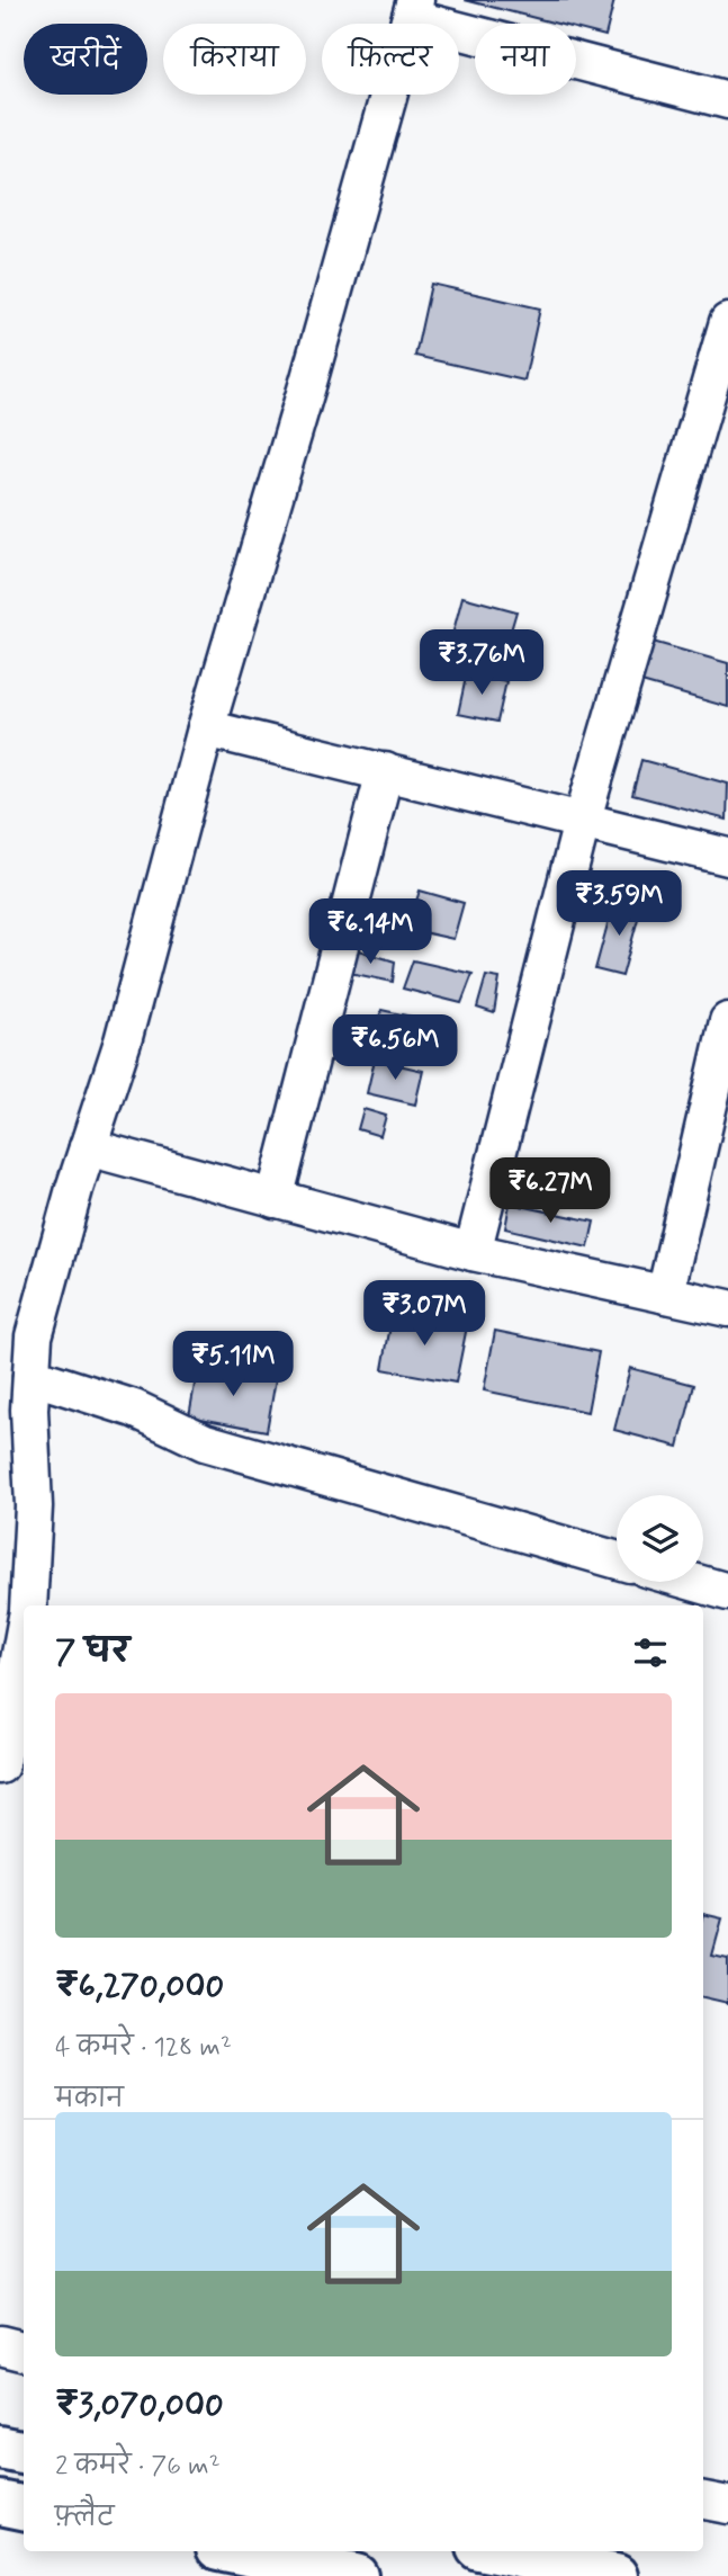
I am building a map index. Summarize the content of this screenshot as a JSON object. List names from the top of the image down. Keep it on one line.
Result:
{"page":{"chip":["खरीदें","किराया","फ़िल्टर","नया"],"price":["₹3.76M","₹3.59M","₹6.14M","₹6.56M","₹6.27M","₹3.07M","₹5.11M"],"heading":"7 घर","list":[{"name":"₹6,270,000","note":"4 कमरे · 128 m² · मकान"},{"name":"₹3,070,000","note":"2 कमरे · 76 m² · फ़्लैट"}]}}
